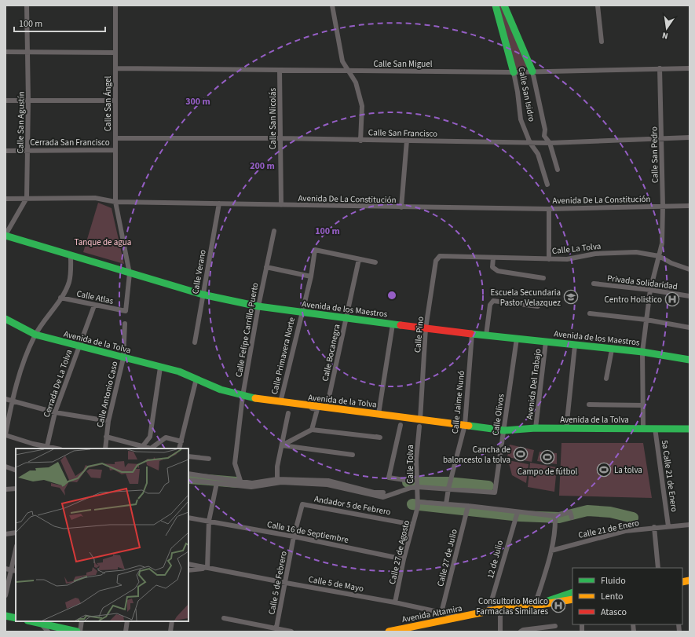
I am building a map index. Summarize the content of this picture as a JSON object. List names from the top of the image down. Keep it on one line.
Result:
{"streets":{"street":["Calle San Miguel","Calle San Isidro","Calle San Ángel","Calle San Nicolás","Calle San Agustín","Calle San Francisco","Cerrada San Francisco","Calle San Pedro","Avenida De La Constitución","Calle La Tolva","Calle Verano","Privada Solidaridad","Calle Atlas","Avenida de los Maestros","Calle Felipe Carrillo Puerto","Calle Pino","Avenida de la Tolva","Calle Bocanegra","Calle Primavera Norte","Cerrada De La Tolva","Avenida Del Trabajo","Calle Antonio Caso","Calle Jaime Nunó","Calle Olivos","Calle Tolva","5a Calle 21 de Enero","Andador 5 de Febrero","Calle 21 de Enero","Calle 16 de Septiembre","Calle 27 de Agosto","Calle 27 de Julio","12 de Julio","Calle 5 de Febrero","Calle 5 de Mayo","Avenida Altamira"]},"crossings":[["Calle San Miguel","Calle San Isidro"],["Calle San Miguel","Calle San Ángel"],["Calle San Miguel","Calle San Nicolás"],["Calle San Miguel","Calle San Pedro"],["Calle San Isidro","Calle San Francisco"],["Calle San Ángel","Calle San Francisco"],["Calle San Ángel","Cerrada San Francisco"],["Calle San Ángel","Avenida De La Constitución"],["Calle San Nicolás","Calle San Francisco"],["Calle San Nicolás","Avenida De La Constitución"],["Calle San Agustín","Cerrada San Francisco"],["Calle San Agustín","Avenida De La Constitución"],["Calle San Agustín","Avenida de los Maestros"],["Calle San Francisco","Calle San Pedro"],["Calle San Pedro","Avenida De La Constitución"],["Calle San Pedro","Calle La Tolva"],["Calle San Pedro","Privada Solidaridad"],["Calle San Pedro","Avenida de los Maestros"],["Calle San Pedro","Avenida de la Tolva"],["Avenida De La Constitución","Calle Verano"],["Calle La Tolva","Calle Pino"],["Calle Verano","Avenida de los Maestros"],["Calle Atlas","Avenida de los Maestros"],["Calle Atlas","Cerrada De La Tolva"],["Avenida de los Maestros","Calle Felipe Carrillo Puerto"],["Avenida de los Maestros","Calle Pino"],["Avenida de los Maestros","Calle Bocanegra"],["Avenida de los Maestros","Calle Primavera Norte"],["Avenida de los Maestros","Avenida Del Trabajo"],["Avenida de los Maestros","Calle Jaime Nunó"],["Avenida de los Maestros","Calle Olivos"],["Calle Felipe Carrillo Puerto","Avenida de la Tolva"],["Calle Pino","Avenida de la Tolva"],["Calle Pino","Calle Tolva"],["Avenida de la Tolva","Calle Bocanegra"],["Avenida de la Tolva","Calle Primavera Norte"],["Avenida de la Tolva","Cerrada De La Tolva"],["Avenida de la Tolva","Avenida Del Trabajo"],["Avenida de la Tolva","Calle Antonio Caso"],["Avenida de la Tolva","Calle Jaime Nunó"],["Avenida de la Tolva","Calle Olivos"],["Avenida de la Tolva","Calle Tolva"],["Avenida de la Tolva","5a Calle 21 de Enero"],["Calle Bocanegra","Calle Primavera Norte"],["Calle Jaime Nunó","Calle Olivos"],["Calle Tolva","Calle 27 de Agosto"],["5a Calle 21 de Enero","Calle 21 de Enero"],["Andador 5 de Febrero","Calle 16 de Septiembre"],["Andador 5 de Febrero","Calle 27 de Agosto"],["Andador 5 de Febrero","Calle 5 de Febrero"],["Calle 16 de Septiembre","Calle 27 de Agosto"],["Calle 16 de Septiembre","Calle 5 de Febrero"],["Calle 27 de Agosto","Calle 5 de Mayo"],["Calle 27 de Julio","Calle 5 de Mayo"],["12 de Julio","Avenida Altamira"],["Calle 5 de Febrero","Calle 5 de Mayo"],["Calle 5 de Mayo","Avenida Altamira"]],"parks":["Tanque de agua"],"places":{"school or university":["Escuela Secundaria Pastor Velazquez"],"hospital":["Centro Holistico","Consultorio Medico Farmacias Similares"],"sports":["Cancha de baloncesto la tolva","Campo de fútbol","La tolva"]},"legend":["Fluido","Lento","Atasco"],"scale_bar":"100 m","north":"bottom","rings":["300 m","200 m","100 m"]}
